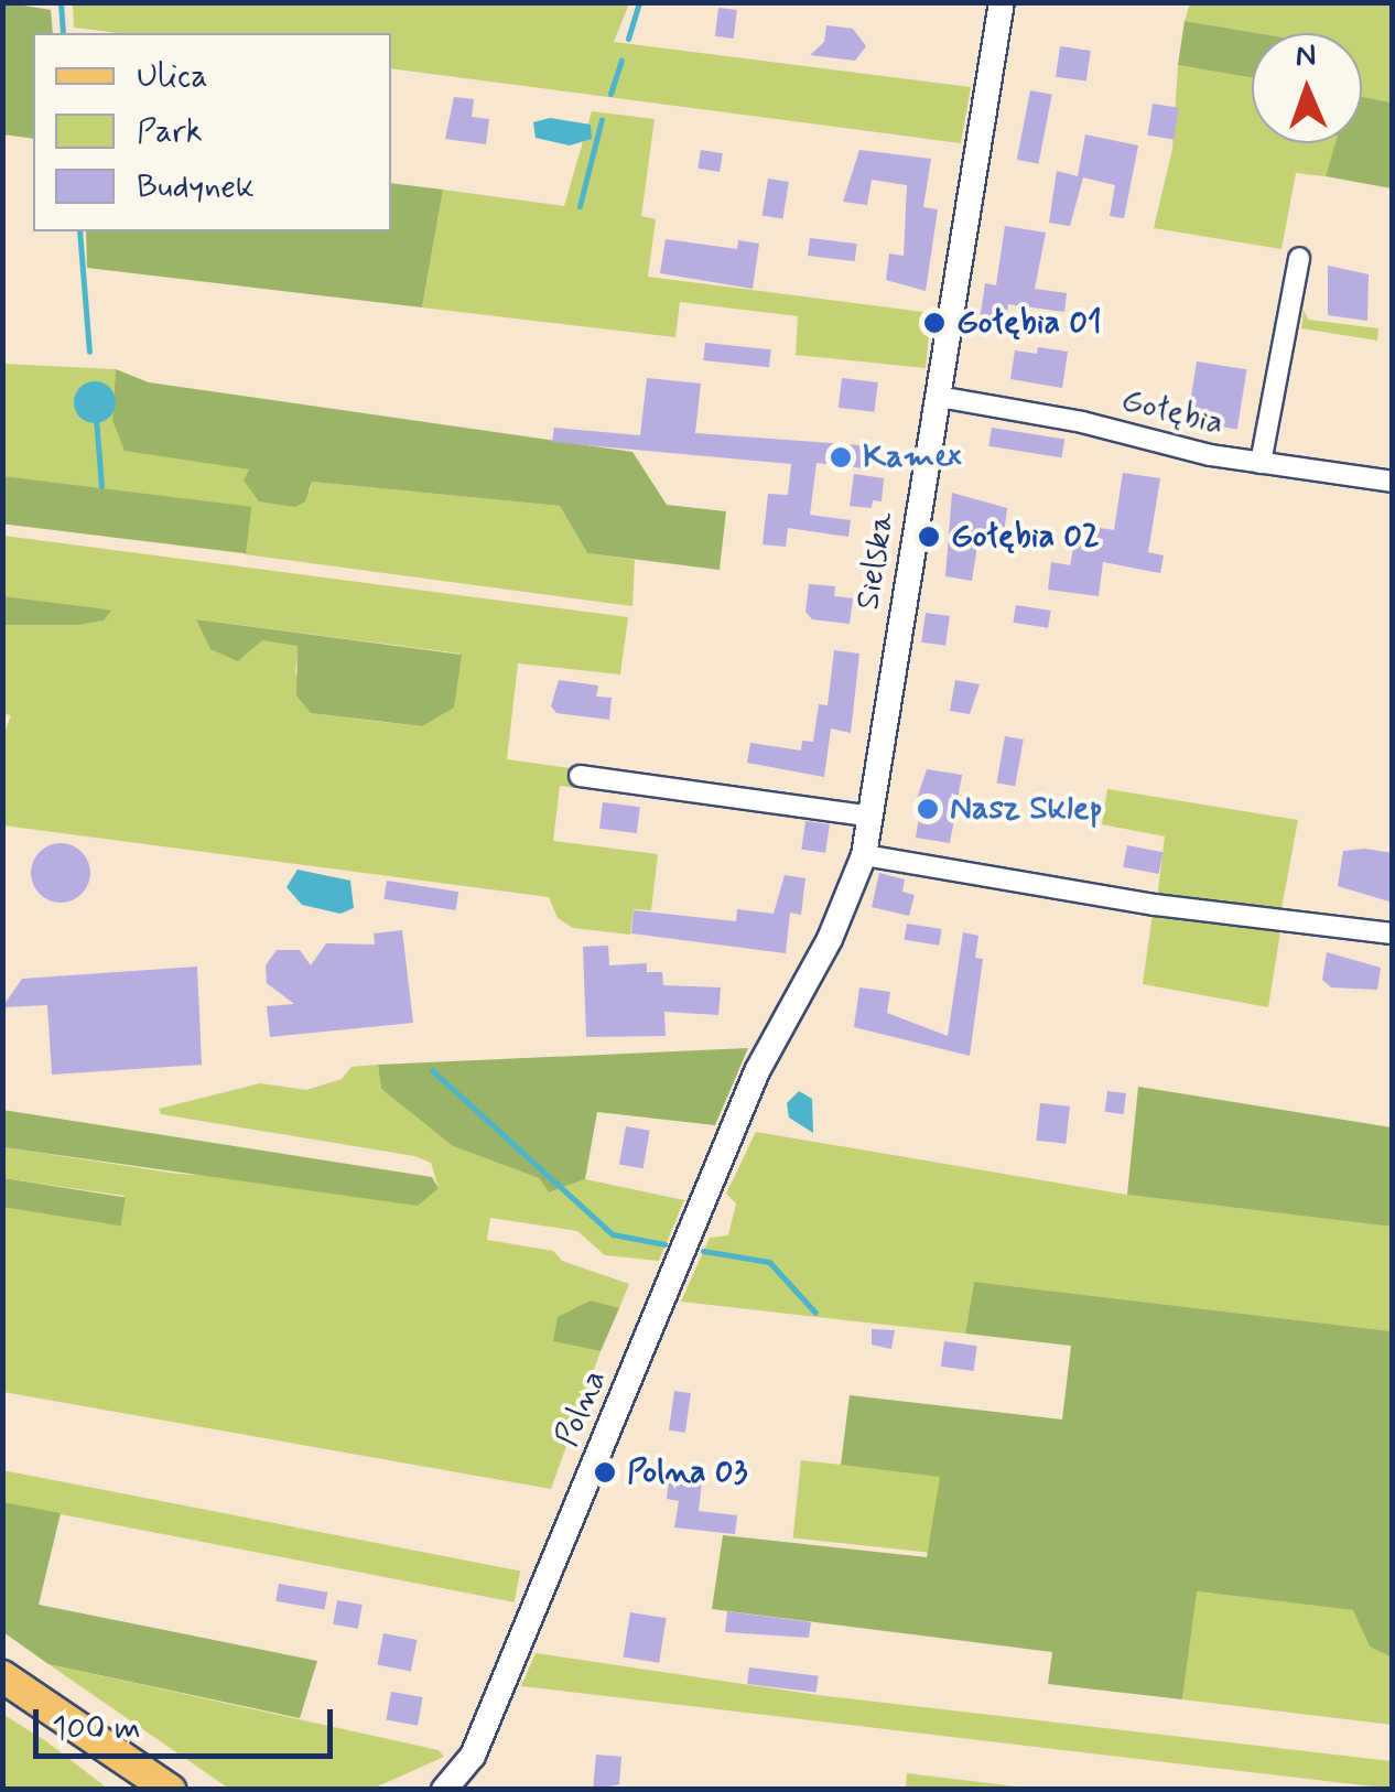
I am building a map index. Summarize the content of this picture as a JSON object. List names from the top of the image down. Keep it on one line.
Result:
{"streets":{"street":["Gołębia","Sielska","Polna"]},"crossings":[["Gołębia","Sielska"],["Sielska","Polna"]],"places":["Gołębia 01","Kamex","Gołębia 02","Nasz Sklep","Polna 03"],"legend":["Ulica","Park","Budynek"],"scale_bar":"100 m","north":"top"}
